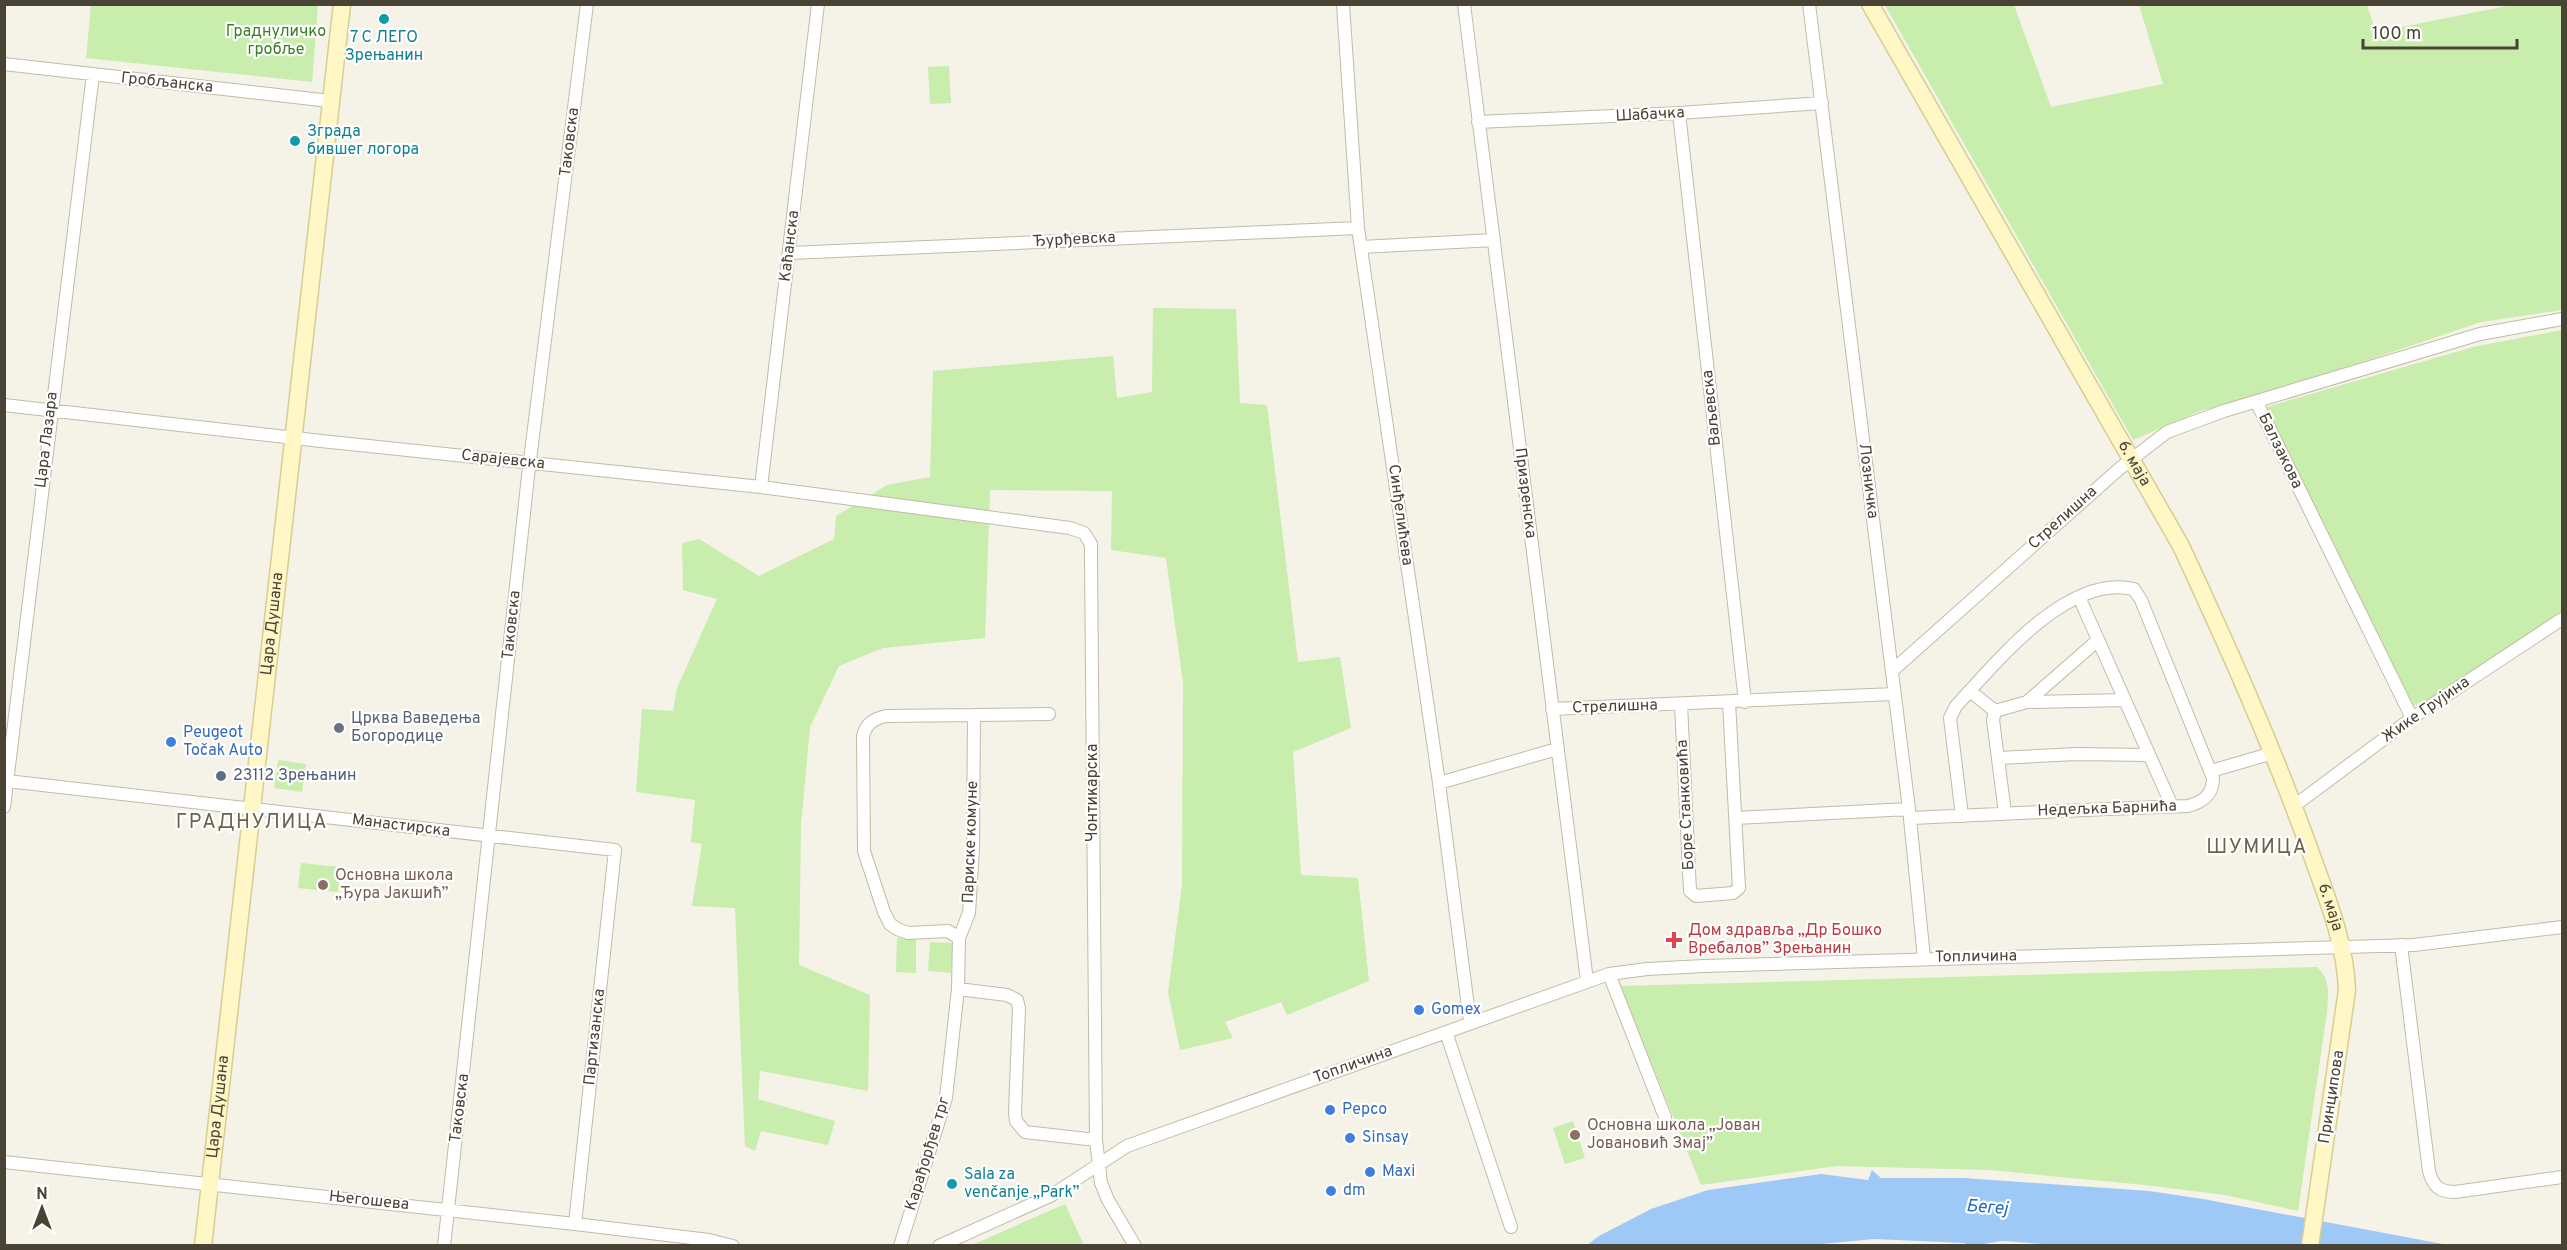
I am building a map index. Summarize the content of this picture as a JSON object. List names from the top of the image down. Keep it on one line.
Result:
{"streets":{"street":["Гробљанска","Шабачка","Таковска","Ђурђевска","Каћанска","Ваљевска","Цара Лазара","Балзакова","Сарајевска","6. маја","Лозничка","Призренска","Синђелићева","Стрелишна","Цара Душана","Жике Грујина","Чонтикарска","Боре Станковића","Недељка Барнића","Манастирска","Париске комуне","Топличина","Партизанска","Принципова","Карађорђев трг","Његошева"]},"crossings":[["Гробљанска","Цара Лазара"],["Гробљанска","Цара Душана"],["Шабачка","Ваљевска"],["Шабачка","Лозничка"],["Шабачка","Призренска"],["Таковска","Сарајевска"],["Таковска","Манастирска"],["Таковска","Његошева"],["Ђурђевска","Каћанска"],["Ђурђевска","Синђелићева"],["Каћанска","Сарајевска"],["Ваљевска","Стрелишна"],["Цара Лазара","Сарајевска"],["Цара Лазара","Манастирска"],["Балзакова","Стрелишна"],["Балзакова","Жике Грујина"],["Сарајевска","Цара Душана"],["Сарајевска","Чонтикарска"],["6. маја","Стрелишна"],["6. маја","Жике Грујина"],["6. маја","Топличина"],["6. маја","Принципова"],["Лозничка","Стрелишна"],["Лозничка","Недељка Барнића"],["Лозничка","Топличина"],["Призренска","Стрелишна"],["Призренска","Топличина"],["Синђелићева","Топличина"],["Стрелишна","Боре Станковића"],["Цара Душана","Манастирска"],["Цара Душана","Његошева"],["Манастирска","Партизанска"],["Париске комуне","Карађорђев трг"],["Топличина","Принципова"],["Партизанска","Његошева"]],"districts":["ГРАДНУЛИЦА","ШУМИЦА"],"water":["Бегеј"],"parks":["Граднуличко гробље"],"places":{"other":["7 С ЛЕГО Зрењанин","Зграда бившег логора","Црква Ваведења Богородице","Peugeot Točak Auto","23112 Зрењанин","Основна школа „Ђура Јакшић”","Gomex","Pepco","Основна школа „Јован Јовановић Змај”","Sinsay","Maxi","Sala za venčanje „Park”","dm"],"health":["Дом здравља „Др Бошко Вребалов” Зрењанин"]},"scale_bar":"100 m","north":"top"}
